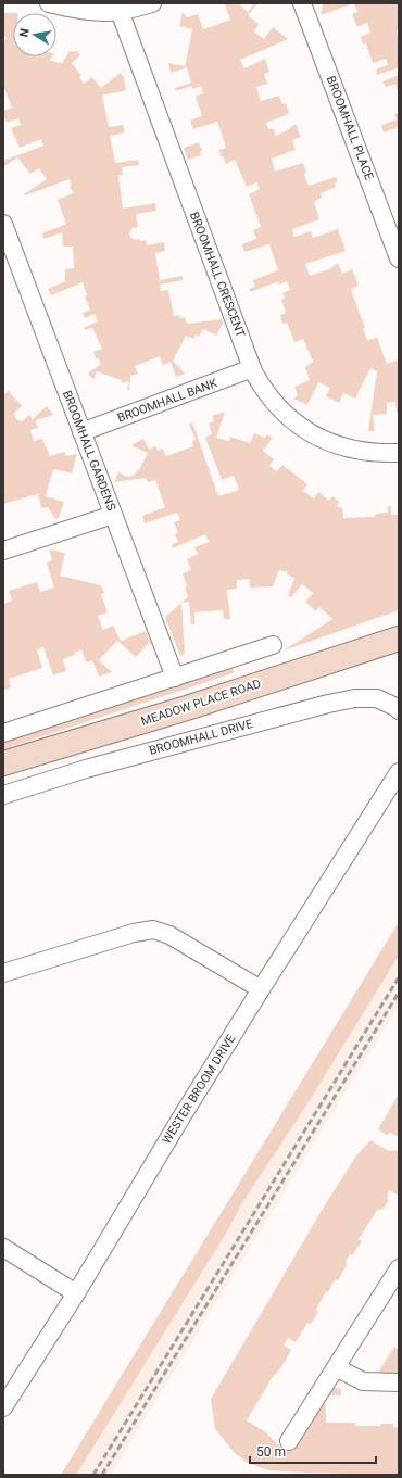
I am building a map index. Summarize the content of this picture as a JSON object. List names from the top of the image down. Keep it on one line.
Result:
{"streets":{"main road":["MEADOW PLACE ROAD"],"street":["BROOMHALL PLACE","BROOMHALL CRESCENT","BROOMHALL BANK","BROOMHALL GARDENS","BROOMHALL DRIVE","WESTER BROOM DRIVE"]},"crossings":[["BROOMHALL CRESCENT","BROOMHALL BANK"],["BROOMHALL BANK","BROOMHALL GARDENS"]],"scale_bar":"50 m","north":"left"}
